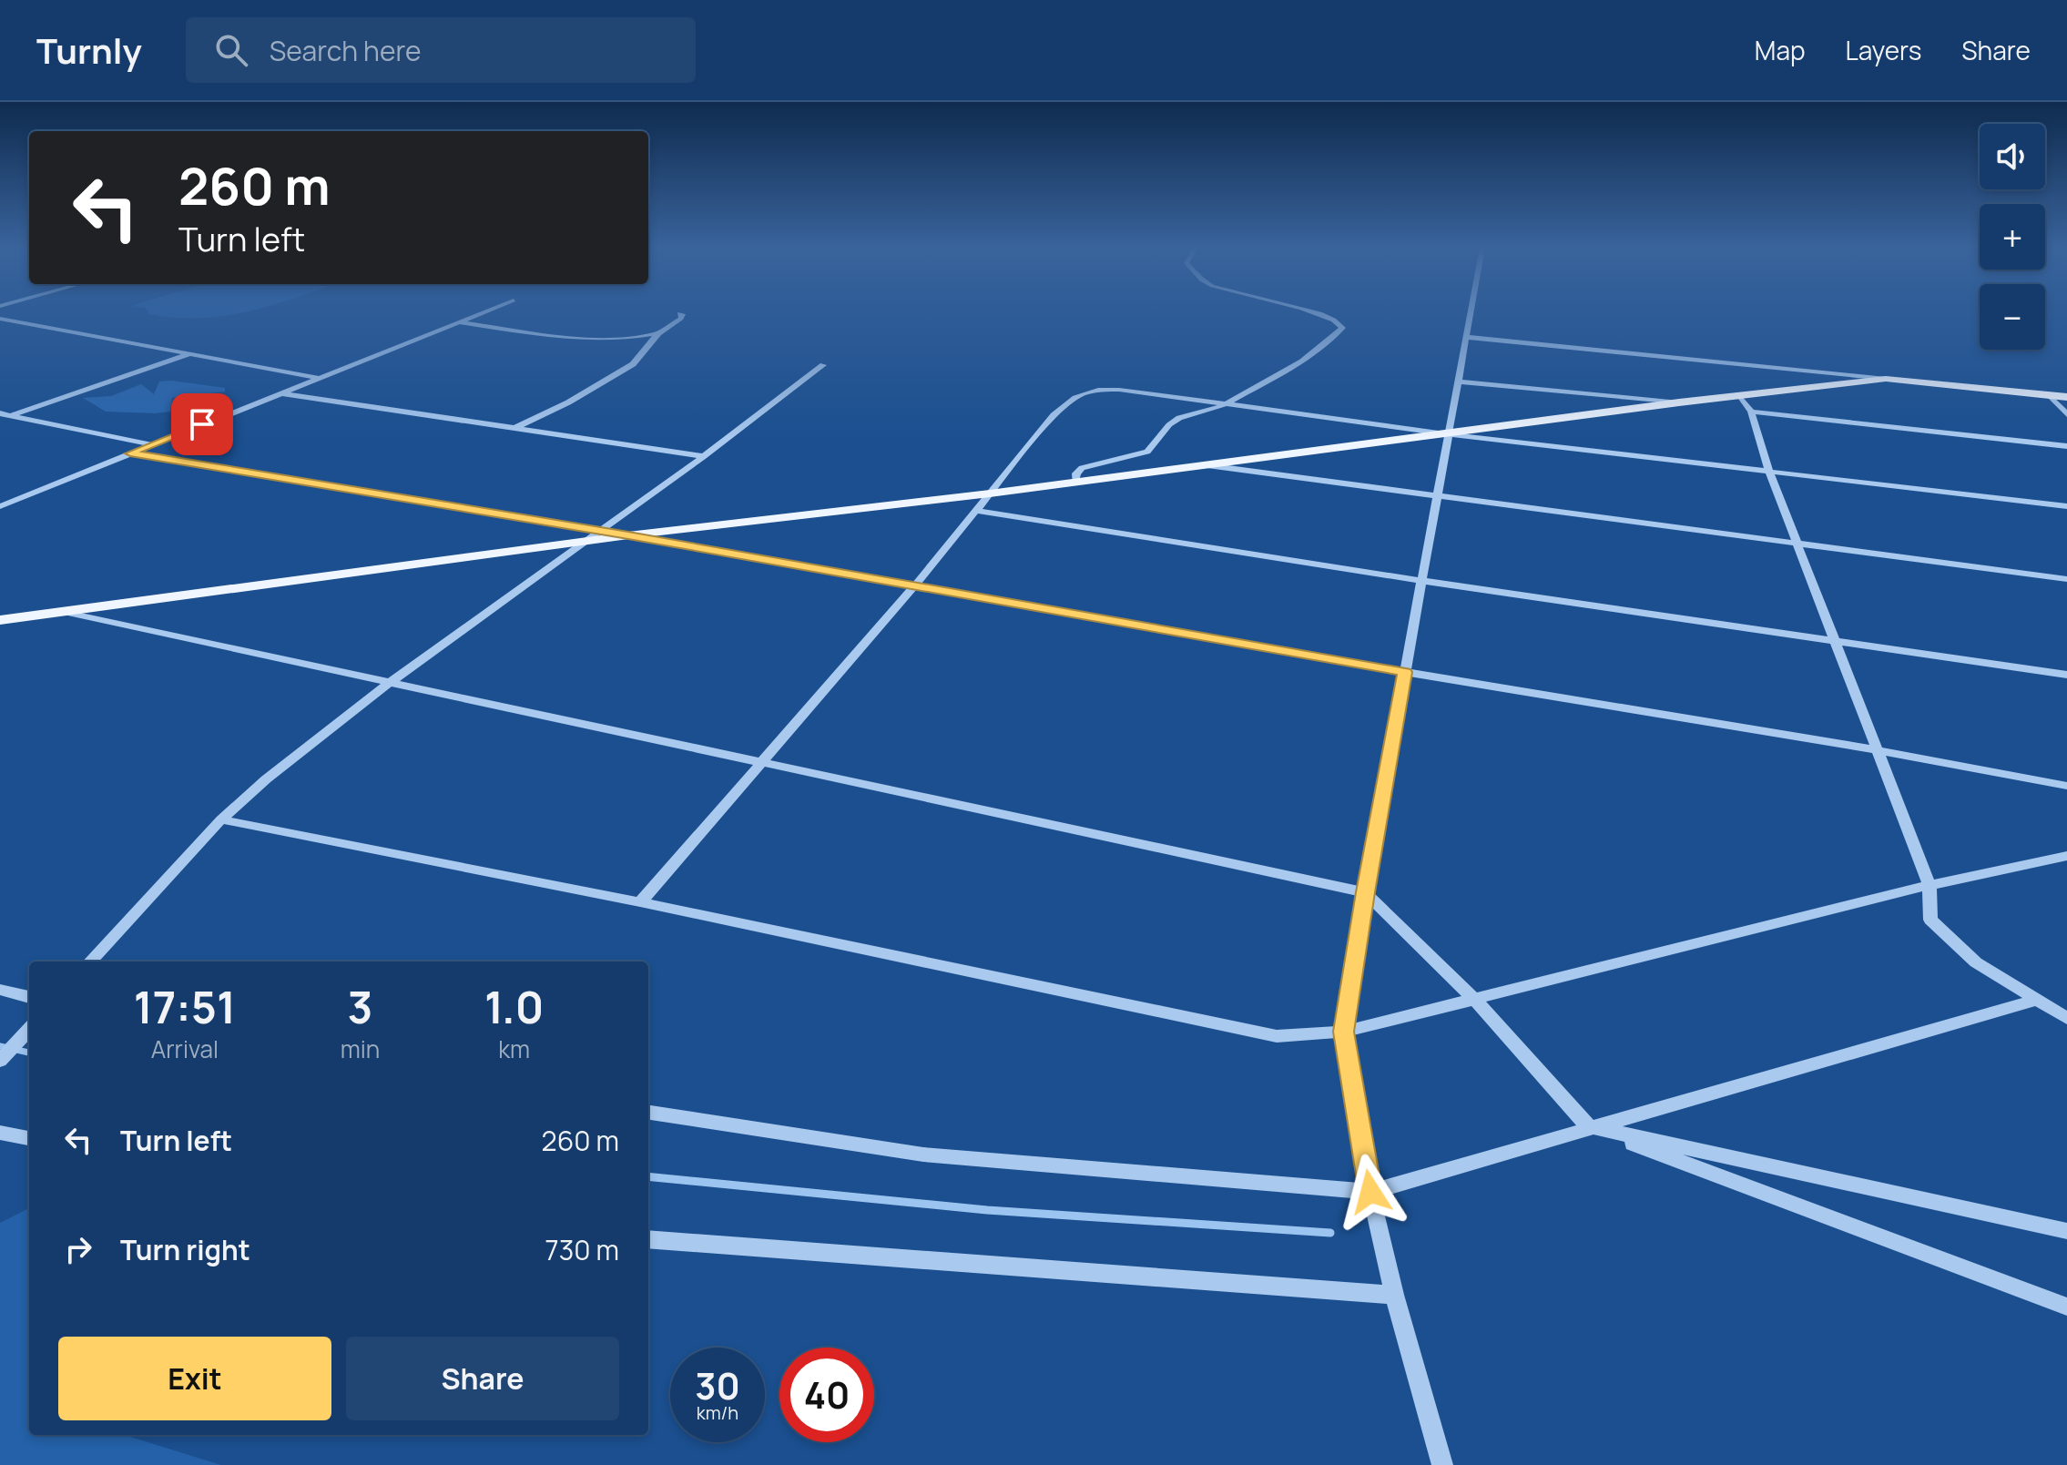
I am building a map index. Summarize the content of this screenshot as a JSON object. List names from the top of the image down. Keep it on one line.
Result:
{"page":{"header":"Turnly","search":"Search here","nav":["Map","Layers","Share"],"map_buttons":["+","−"],"turn":["260 m","Turn left"],"eta":["17:51","Arrival","3","min","1.0","km"],"list":[{"name":"Turn left","value":"260 m"},{"name":"Turn right","value":"730 m"}],"buttons":["Exit","Share"],"speed":"30 km/h","limit":"40"}}
